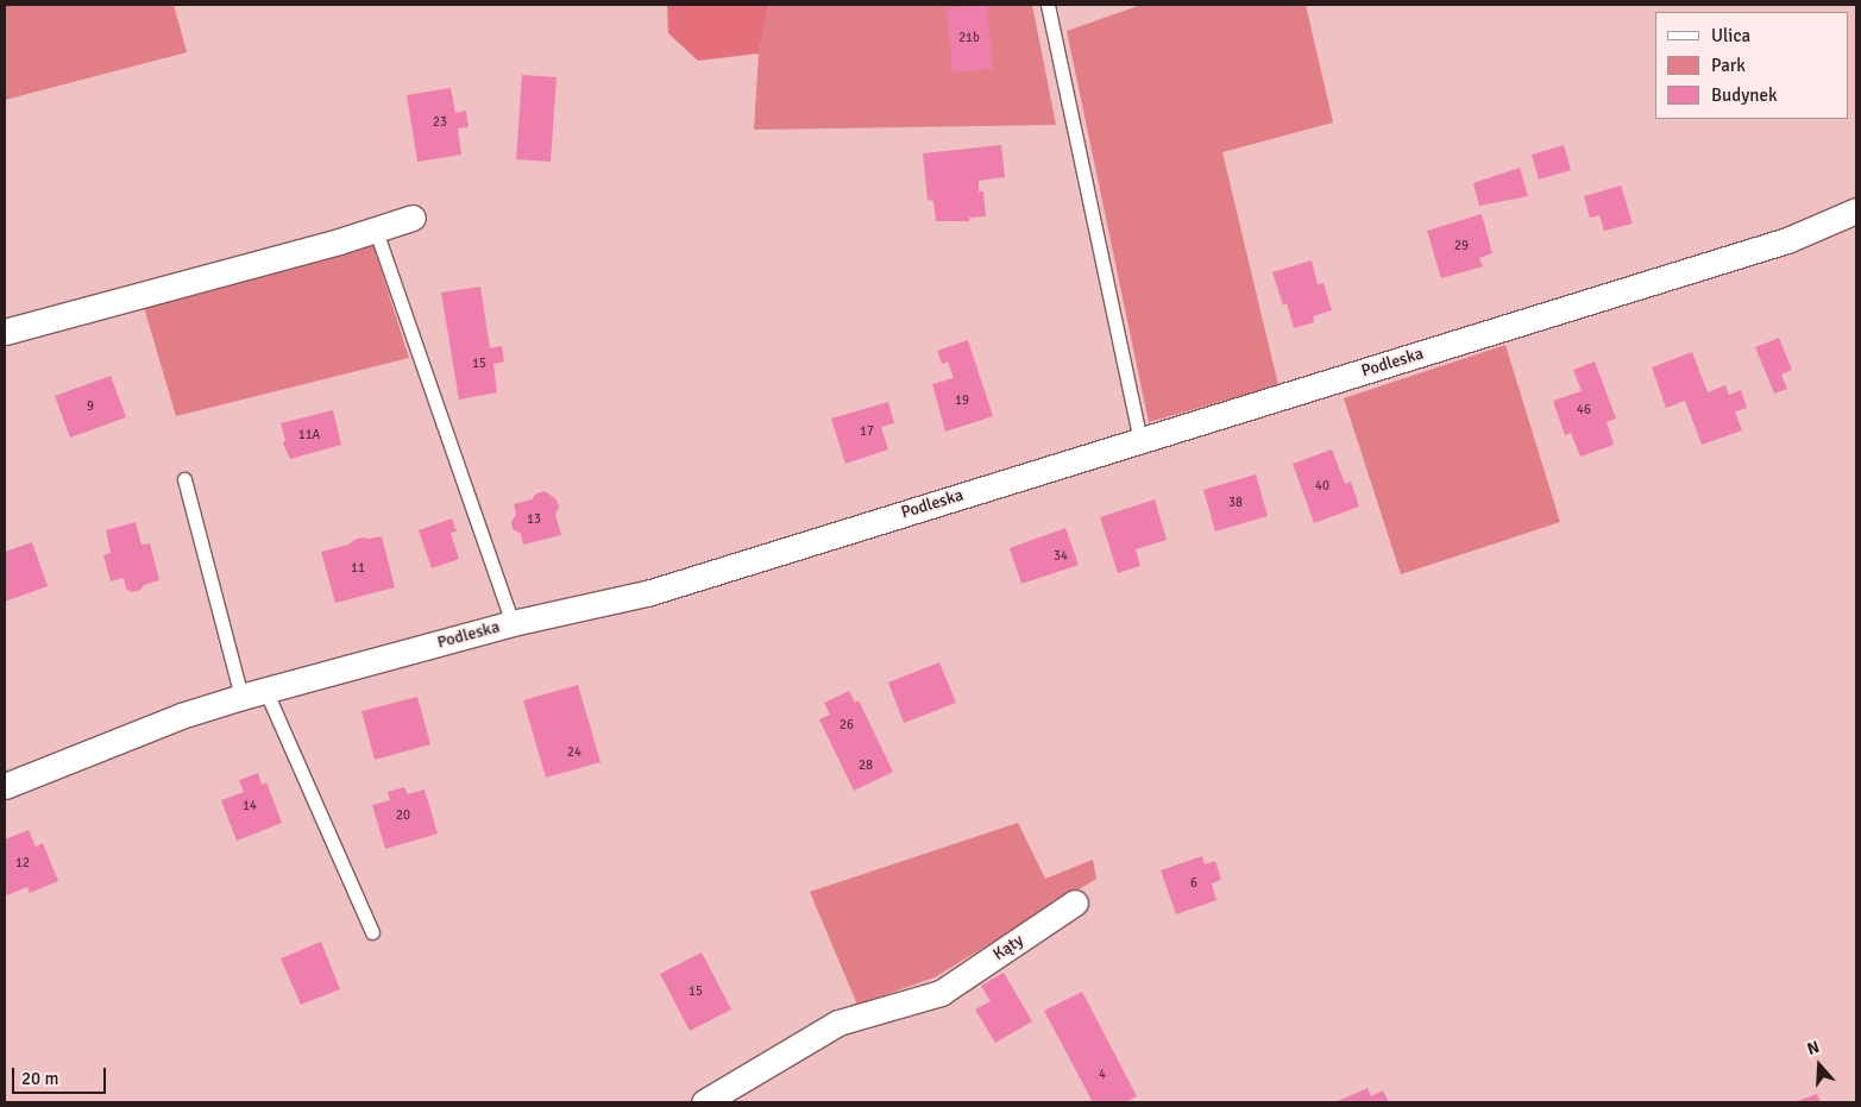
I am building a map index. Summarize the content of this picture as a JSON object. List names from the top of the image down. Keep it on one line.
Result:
{"streets":{"street":["Podleska","Kąty"]},"house_numbers":["21b","23","29","15","19","9","46","17","11A","40","38","13","34","11","26","24","28","14","20","12","6","15","4"],"legend":["Ulica","Park","Budynek"],"scale_bar":"20 m","north":"top"}
